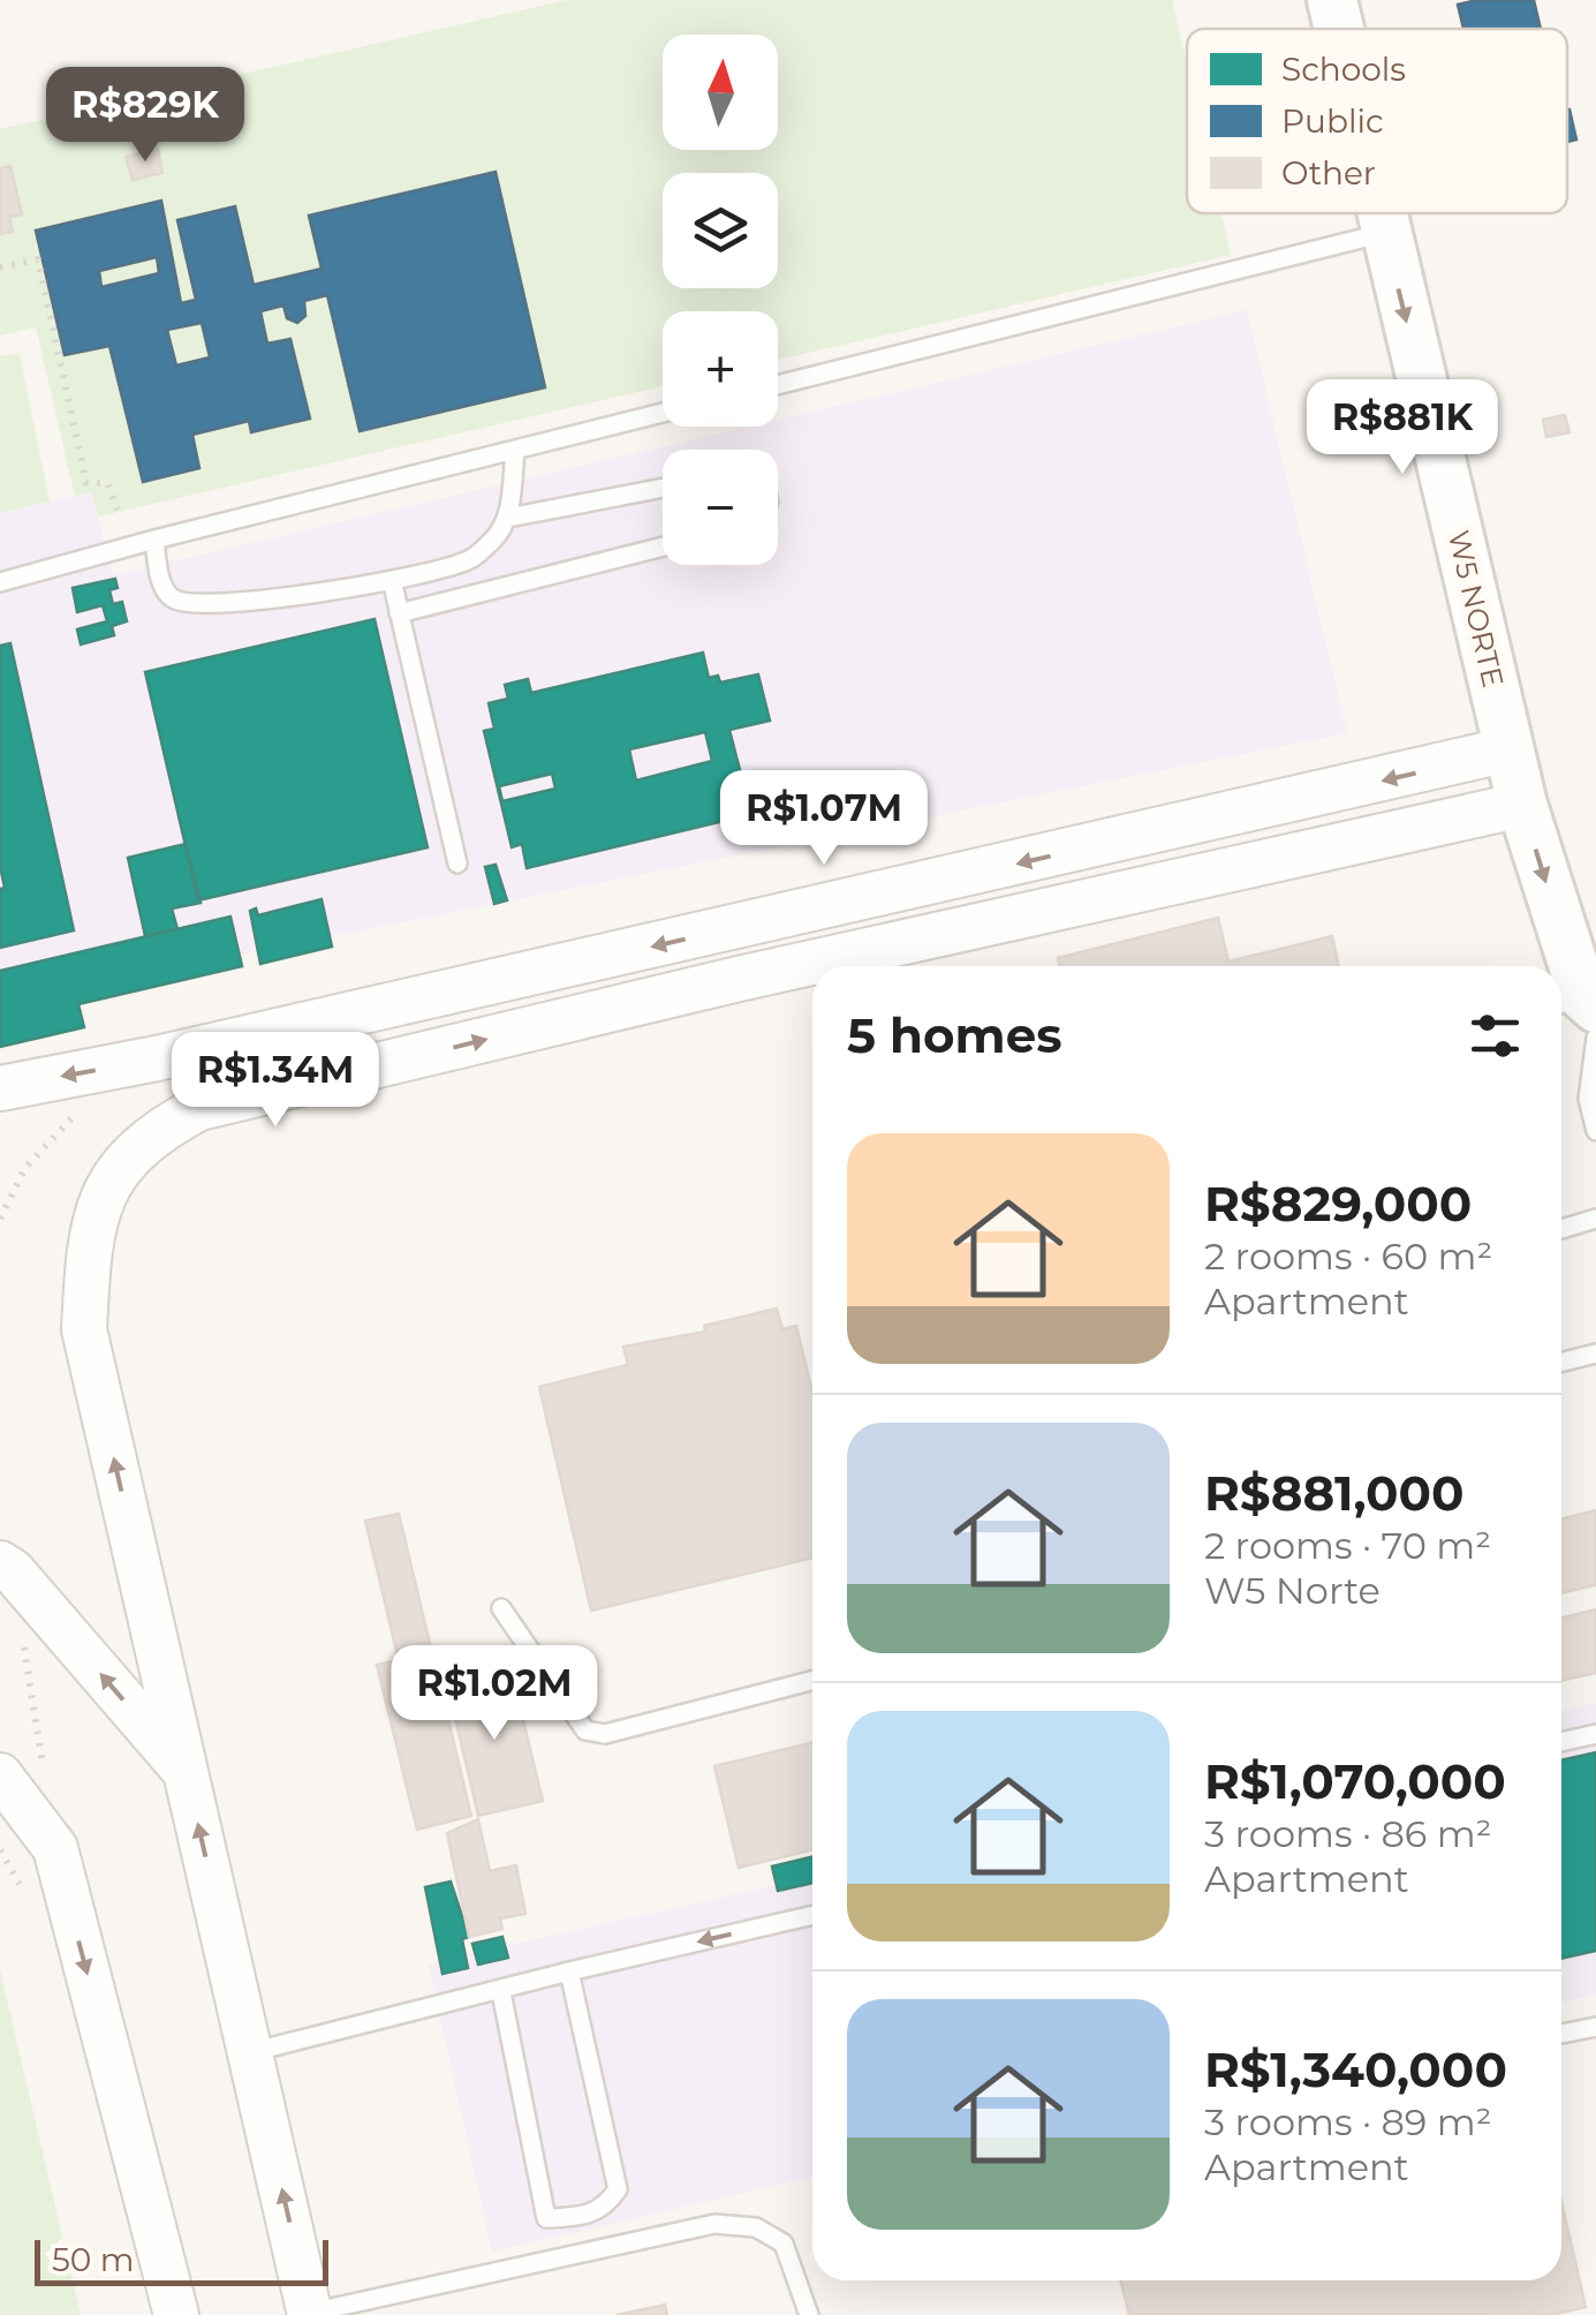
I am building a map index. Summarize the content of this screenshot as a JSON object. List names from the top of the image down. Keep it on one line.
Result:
{"streets":{"main road":["W5 NORTE"]},"one_way":["W5 NORTE"],"legend":["Schools","Public","Other"],"scale_bar":"50 m","north":"top","page":{"map_buttons":["+","−"],"price":["R$829K","R$881K","R$1.07M","R$1.34M","R$1.02M"],"heading":"5 homes","list":[{"name":"R$829,000","note":"2 rooms · 60 m² · Apartment"},{"name":"R$881,000","note":"2 rooms · 70 m² · W5 Norte"},{"name":"R$1,070,000","note":"3 rooms · 86 m² · Apartment"},{"name":"R$1,340,000","note":"3 rooms · 89 m² · Apartment"}],"scale":"50 m"}}
